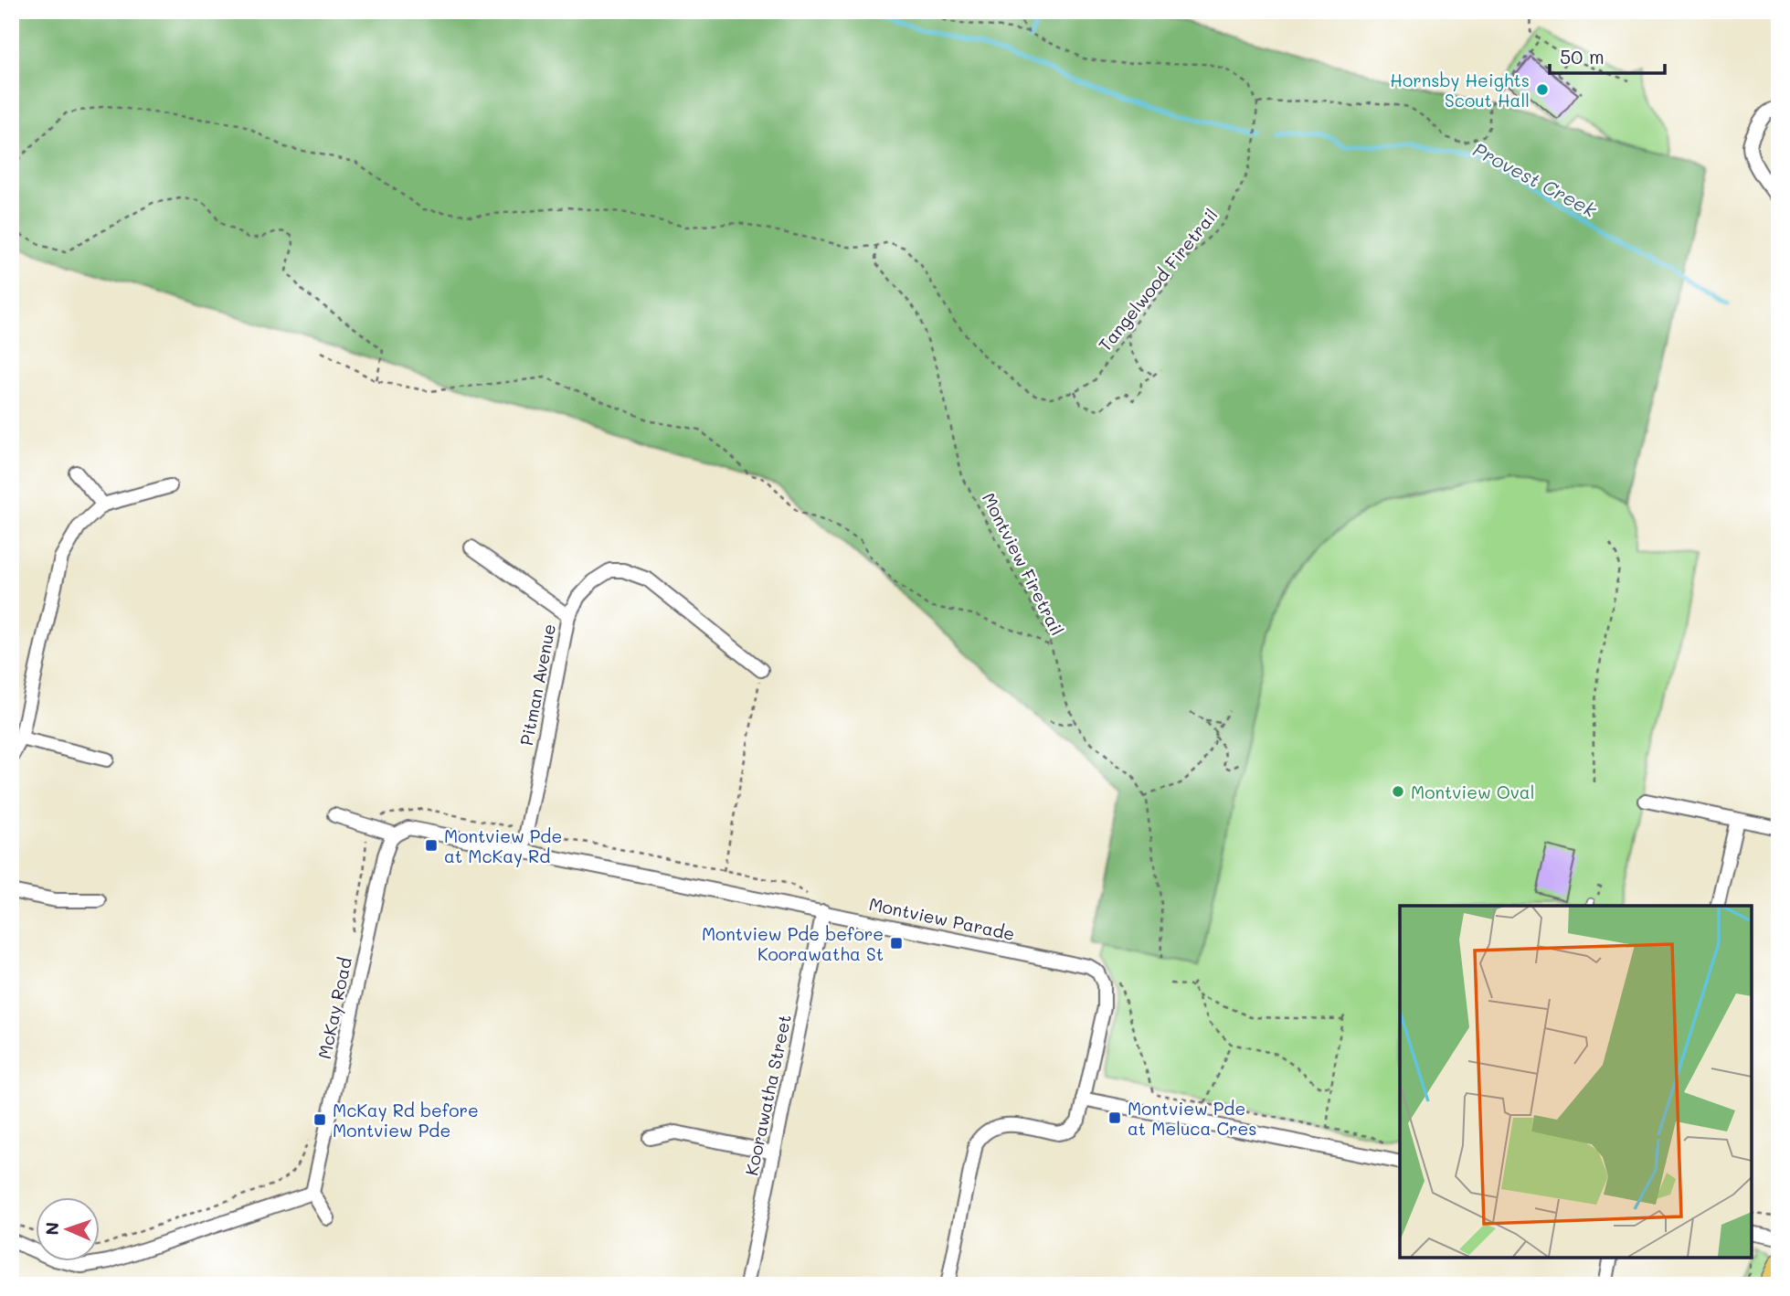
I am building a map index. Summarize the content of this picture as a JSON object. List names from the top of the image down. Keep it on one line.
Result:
{"streets":{"street":["Pitman Avenue","Montview Parade","McKay Road","Koorawatha Street"],"path":["Tangelwood Firetrail","Montview Firetrail"]},"crossings":[["Tangelwood Firetrail","Montview Firetrail"],["Pitman Avenue","Montview Parade"],["Montview Parade","McKay Road"],["Montview Parade","Koorawatha Street"]],"water":["Provest Creek"],"places":{"other":["Hornsby Heights Scout Hall","Montview Oval"],"transit":["Montview Pde at McKay Rd","Montview Pde before Koorawatha St","Montview Pde at Meluca Cres","McKay Rd before Montview Pde"]},"scale_bar":"50 m","north":"left"}
